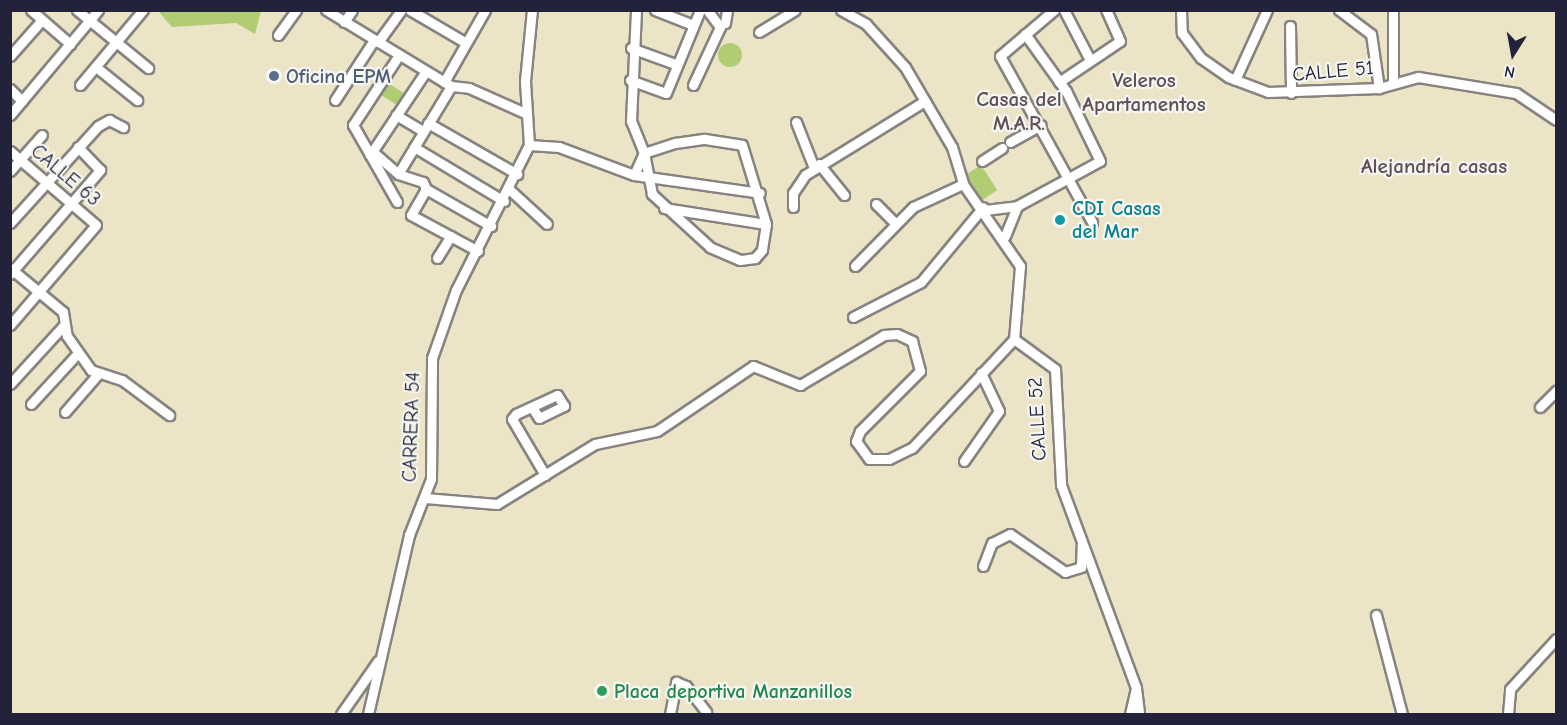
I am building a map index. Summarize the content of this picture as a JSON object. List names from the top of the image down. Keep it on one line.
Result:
{"streets":{"street":["CALLE 51","CALLE 63","CALLE 52","CARRERA 54"]},"districts":["Veleros Apartamentos","Casas del M.A.R.","Alejandría casas"],"places":["Oficina EPM","CDI Casas del Mar","Placa deportiva Manzanillos"],"north":"bottom"}
